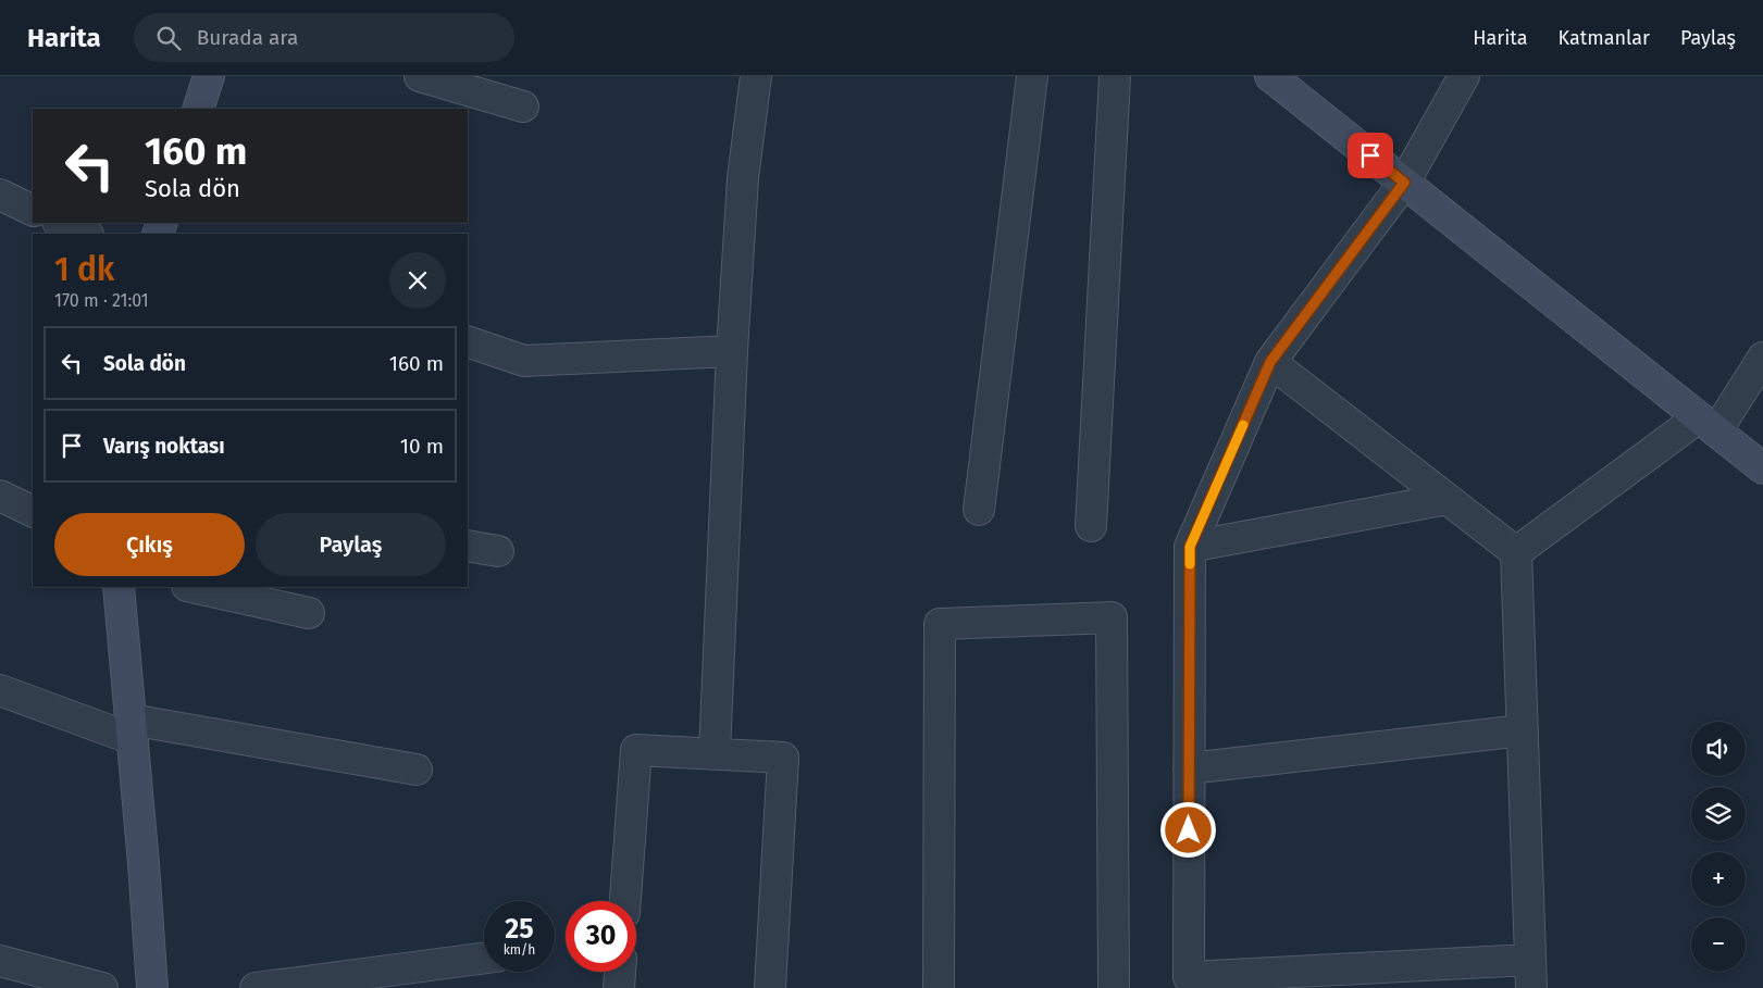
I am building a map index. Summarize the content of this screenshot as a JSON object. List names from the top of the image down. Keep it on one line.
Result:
{"page":{"header":"Harita","search":"Burada ara","nav":["Harita","Katmanlar","Paylaş"],"turn":["160 m","Sola dön"],"heading":["1 dk","170 m · 21:01"],"list":[{"name":"Sola dön","value":"160 m"},{"name":"Varış noktası","value":"10 m"}],"buttons":["Çıkış","Paylaş"],"map_buttons":["+","−"],"speed":"25 km/h","limit":"30"}}
